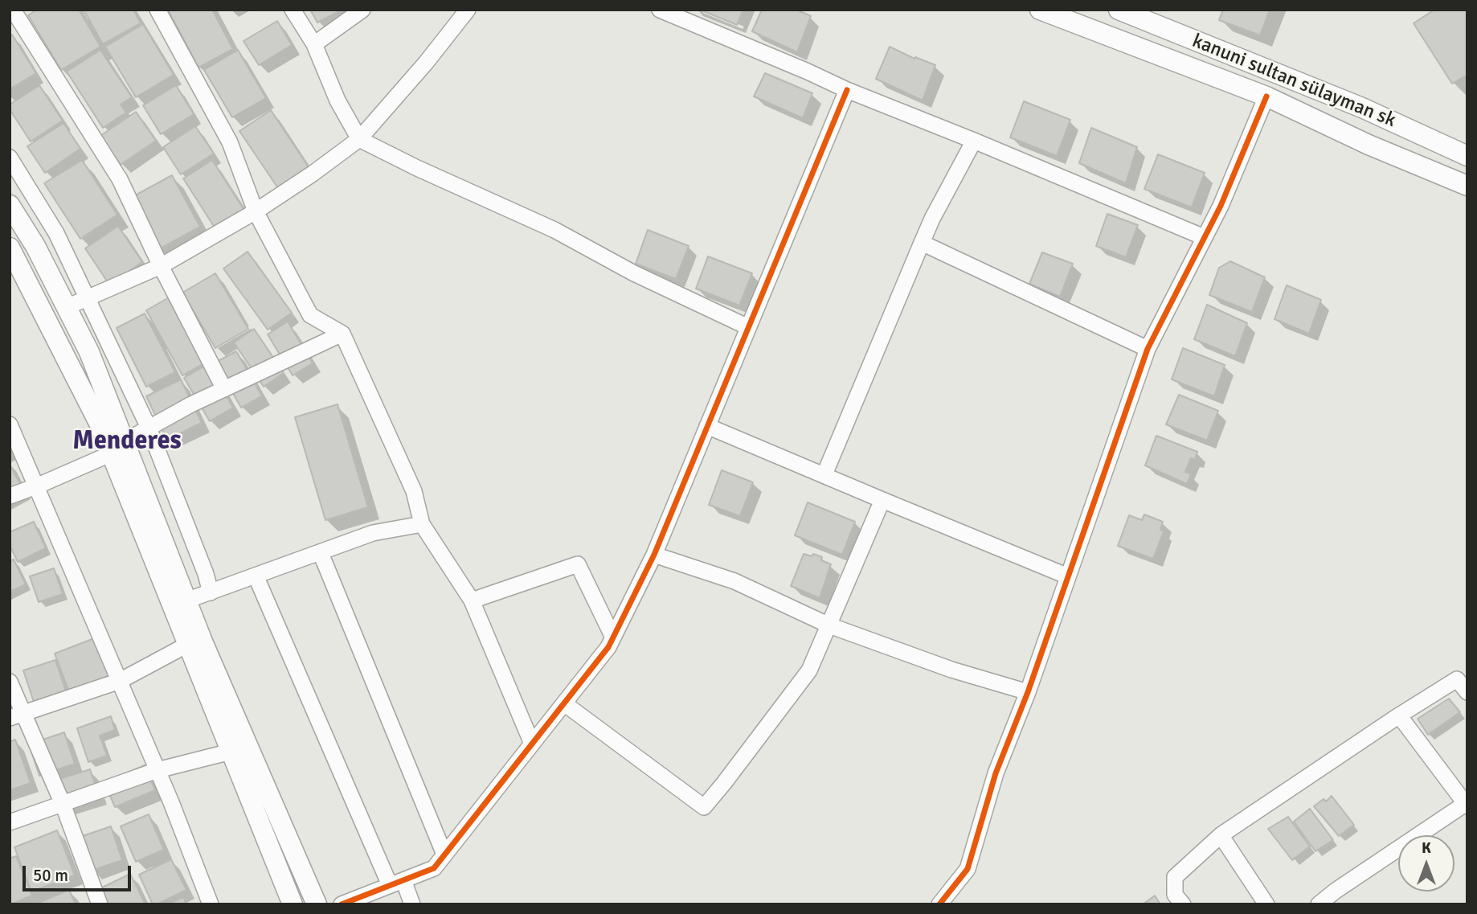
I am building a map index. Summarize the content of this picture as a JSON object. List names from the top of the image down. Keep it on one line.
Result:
{"streets":{"main road":["kanuni sultan sülayman sk"]},"districts":["Menderes"],"scale_bar":"50 m","north":"top"}
